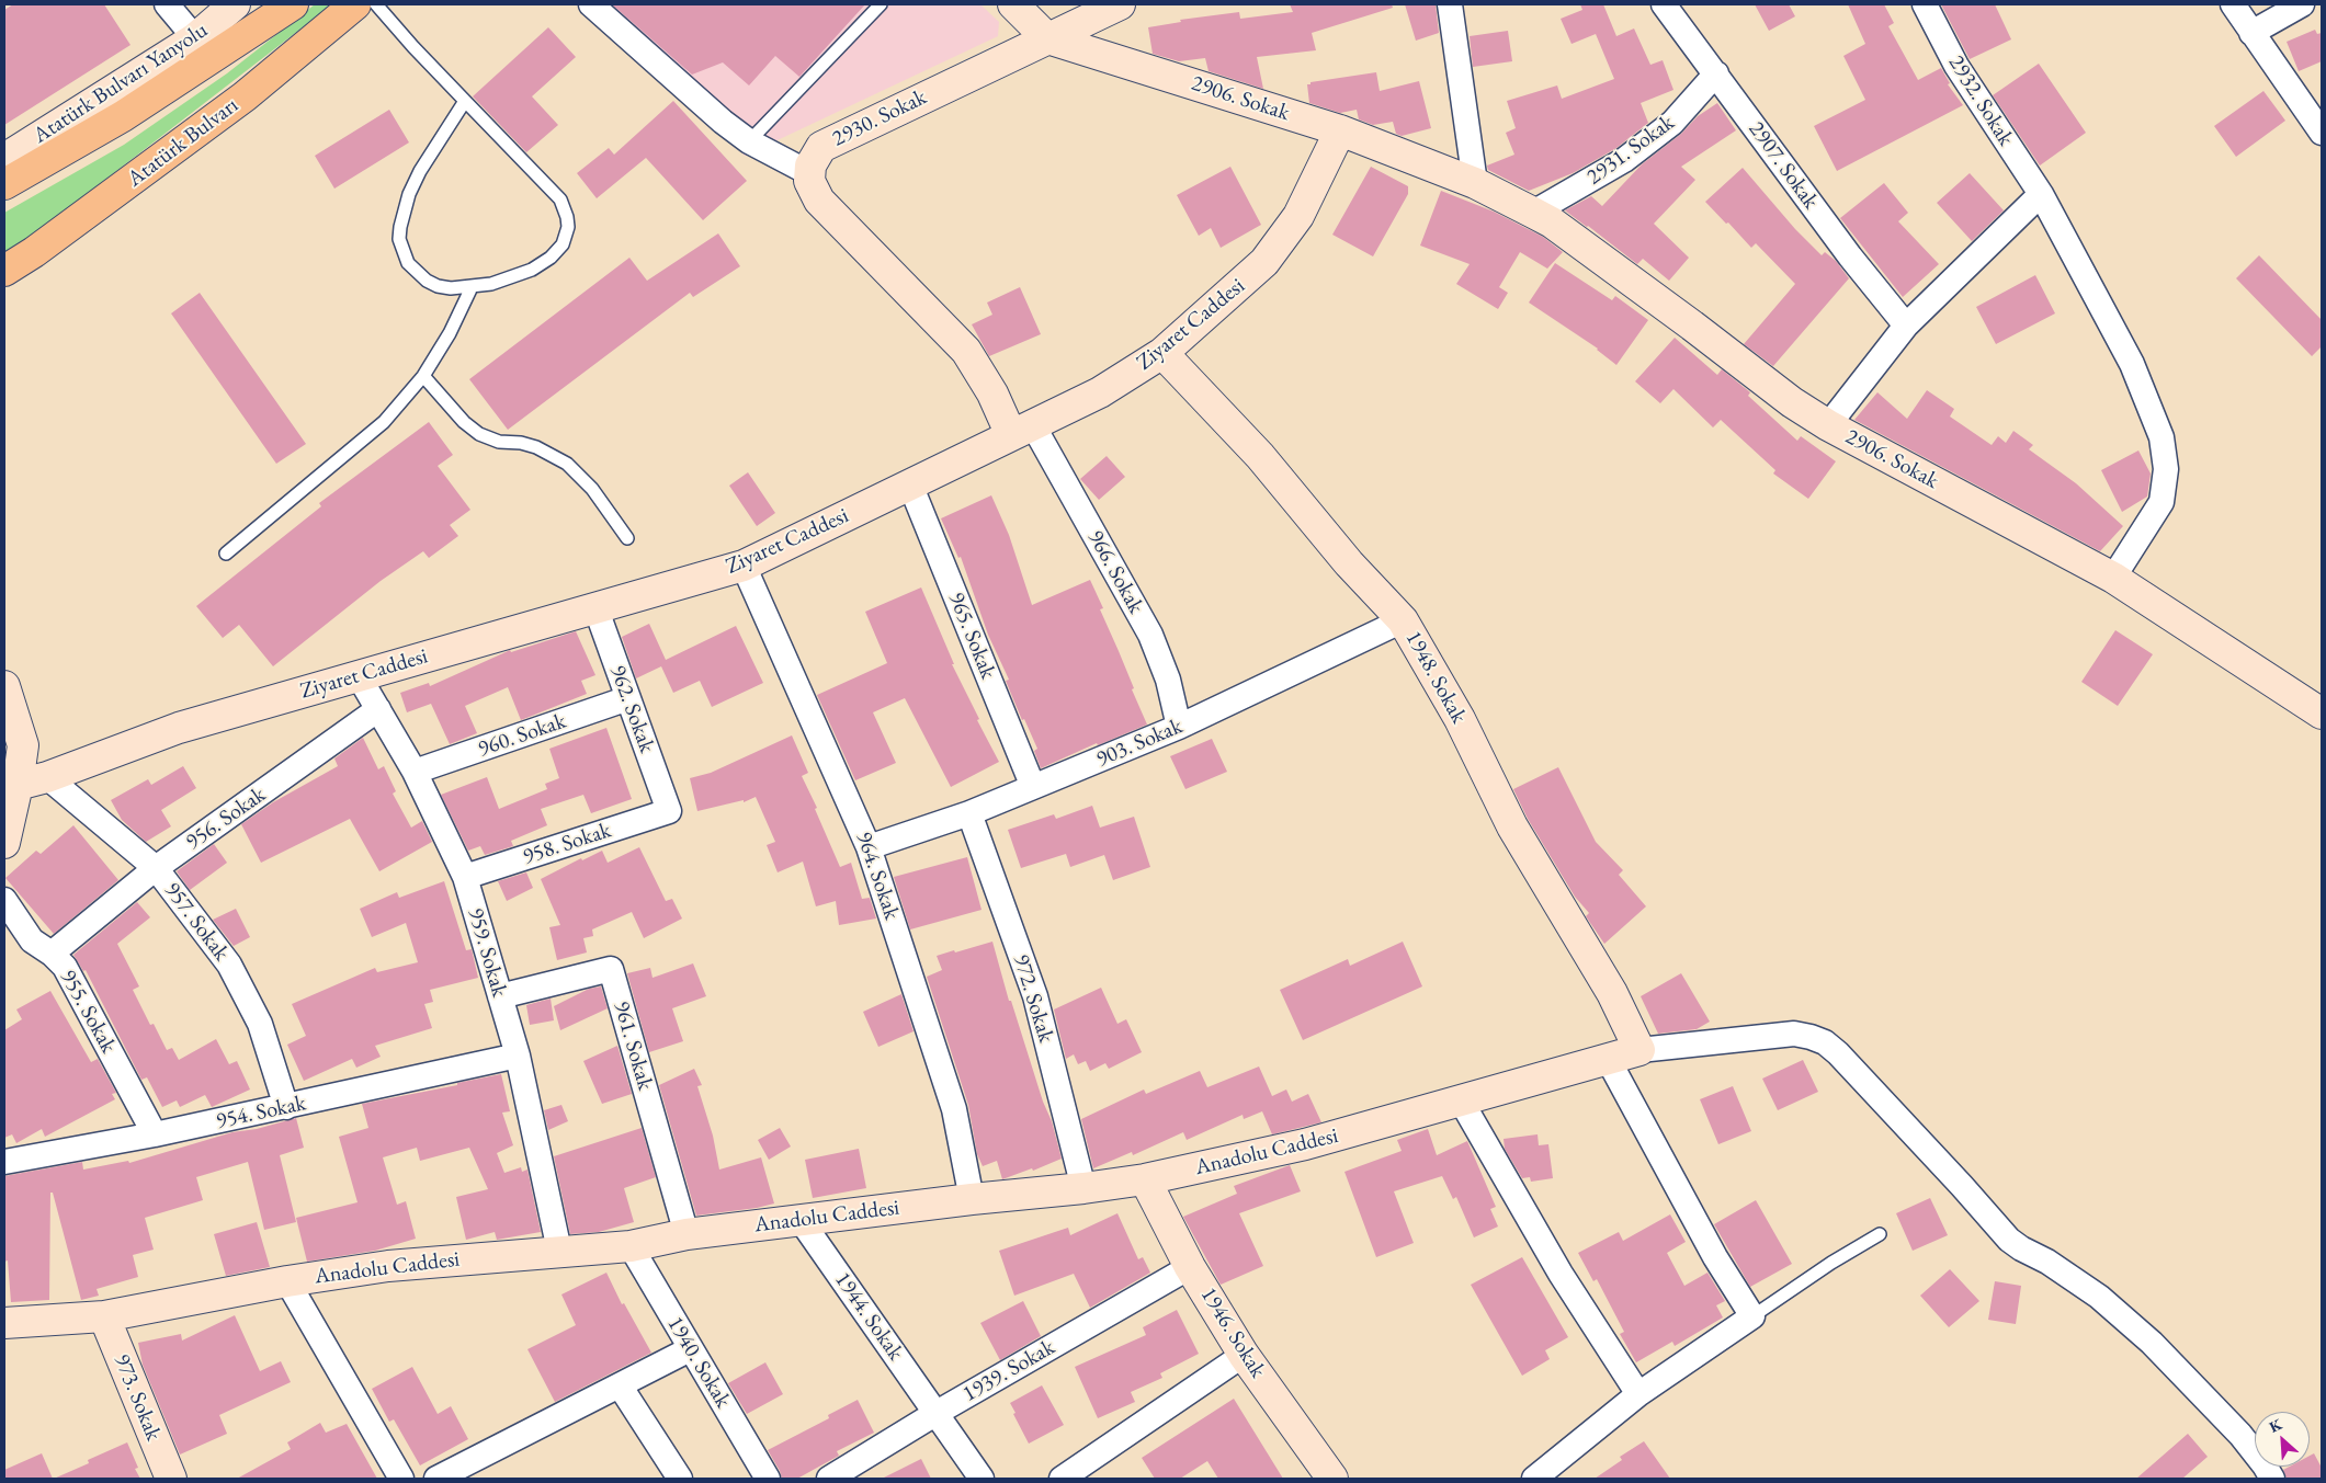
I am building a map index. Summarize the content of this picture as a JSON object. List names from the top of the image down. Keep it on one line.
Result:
{"streets":{"highway":["Atatürk Bulvarı"],"street":["Atatürk Bulvarı Yanyolu","2906. Sokak","2932. Sokak","2930. Sokak","2931. Sokak","2907. Sokak","Ziyaret Caddesi","966. Sokak","965. Sokak","1948. Sokak","962. Sokak","960. Sokak","903. Sokak","956. Sokak","958. Sokak","964. Sokak","957. Sokak","959. Sokak","972. Sokak","955. Sokak","961. Sokak","954. Sokak","Anadolu Caddesi","1944. Sokak","1946. Sokak","1940. Sokak","1939. Sokak","973. Sokak"]},"crossings":[["2906. Sokak","2932. Sokak"],["2906. Sokak","2930. Sokak"],["2906. Sokak","2931. Sokak"],["2906. Sokak","Ziyaret Caddesi"],["2931. Sokak","2907. Sokak"],["Ziyaret Caddesi","966. Sokak"],["Ziyaret Caddesi","965. Sokak"],["Ziyaret Caddesi","1948. Sokak"],["Ziyaret Caddesi","962. Sokak"],["Ziyaret Caddesi","964. Sokak"],["Ziyaret Caddesi","957. Sokak"],["Ziyaret Caddesi","959. Sokak"],["966. Sokak","903. Sokak"],["965. Sokak","903. Sokak"],["1948. Sokak","903. Sokak"],["1948. Sokak","Anadolu Caddesi"],["962. Sokak","960. Sokak"],["962. Sokak","958. Sokak"],["960. Sokak","959. Sokak"],["903. Sokak","964. Sokak"],["903. Sokak","972. Sokak"],["956. Sokak","957. Sokak"],["956. Sokak","959. Sokak"],["956. Sokak","955. Sokak"],["958. Sokak","959. Sokak"],["964. Sokak","Anadolu Caddesi"],["957. Sokak","954. Sokak"],["959. Sokak","961. Sokak"],["959. Sokak","954. Sokak"],["959. Sokak","Anadolu Caddesi"],["972. Sokak","Anadolu Caddesi"],["955. Sokak","954. Sokak"],["961. Sokak","Anadolu Caddesi"],["Anadolu Caddesi","1944. Sokak"],["Anadolu Caddesi","1946. Sokak"],["Anadolu Caddesi","1940. Sokak"],["Anadolu Caddesi","973. Sokak"],["1944. Sokak","1939. Sokak"],["1946. Sokak","1939. Sokak"]],"north":"top left"}
